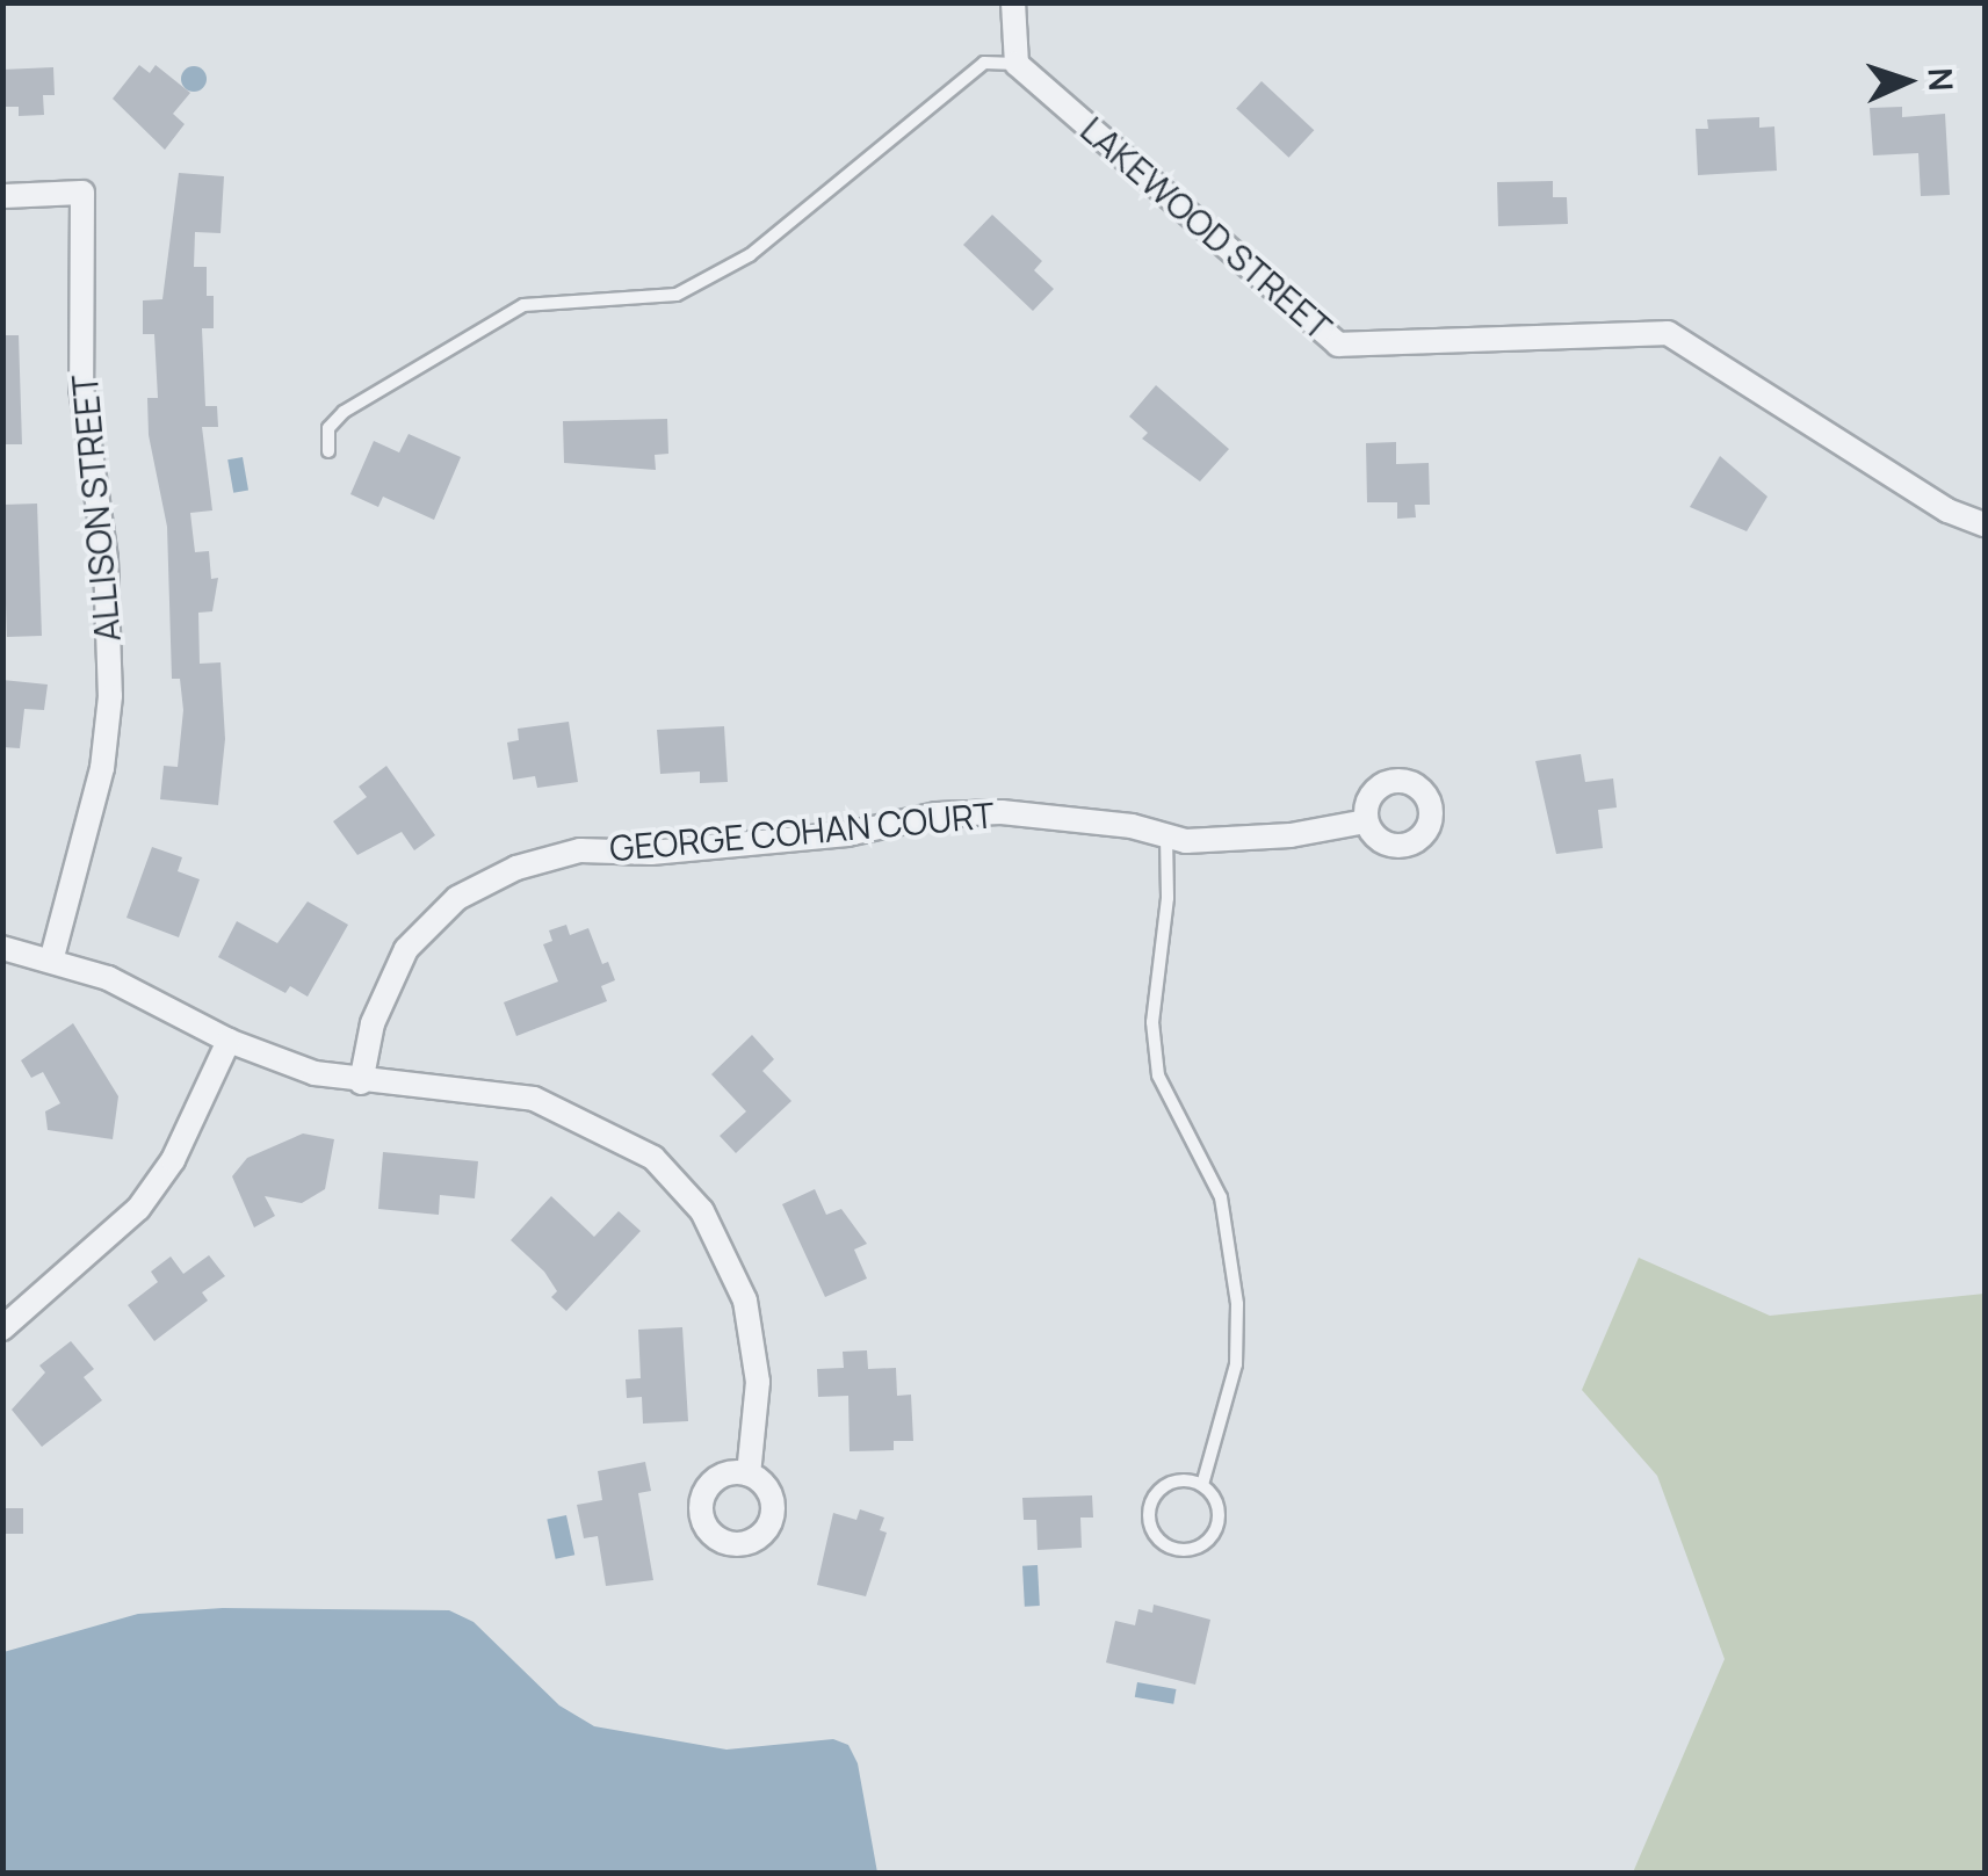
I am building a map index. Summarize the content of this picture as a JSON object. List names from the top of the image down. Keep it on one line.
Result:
{"streets":{"street":["LAKEWOOD STREET","ALLISON STREET","GEORGE COHAN COURT"]},"north":"right"}
